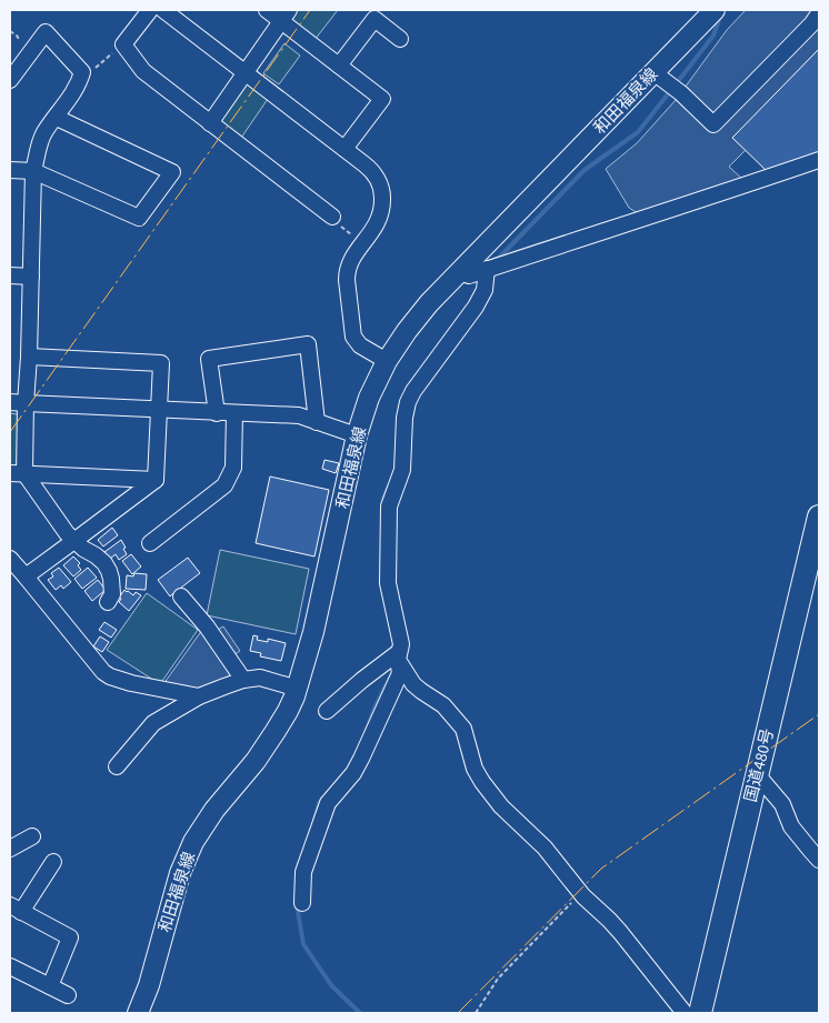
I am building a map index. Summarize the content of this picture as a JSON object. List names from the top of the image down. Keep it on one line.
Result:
{"streets":{"highway":["国道480号"],"main road":["和田福泉線"]}}
